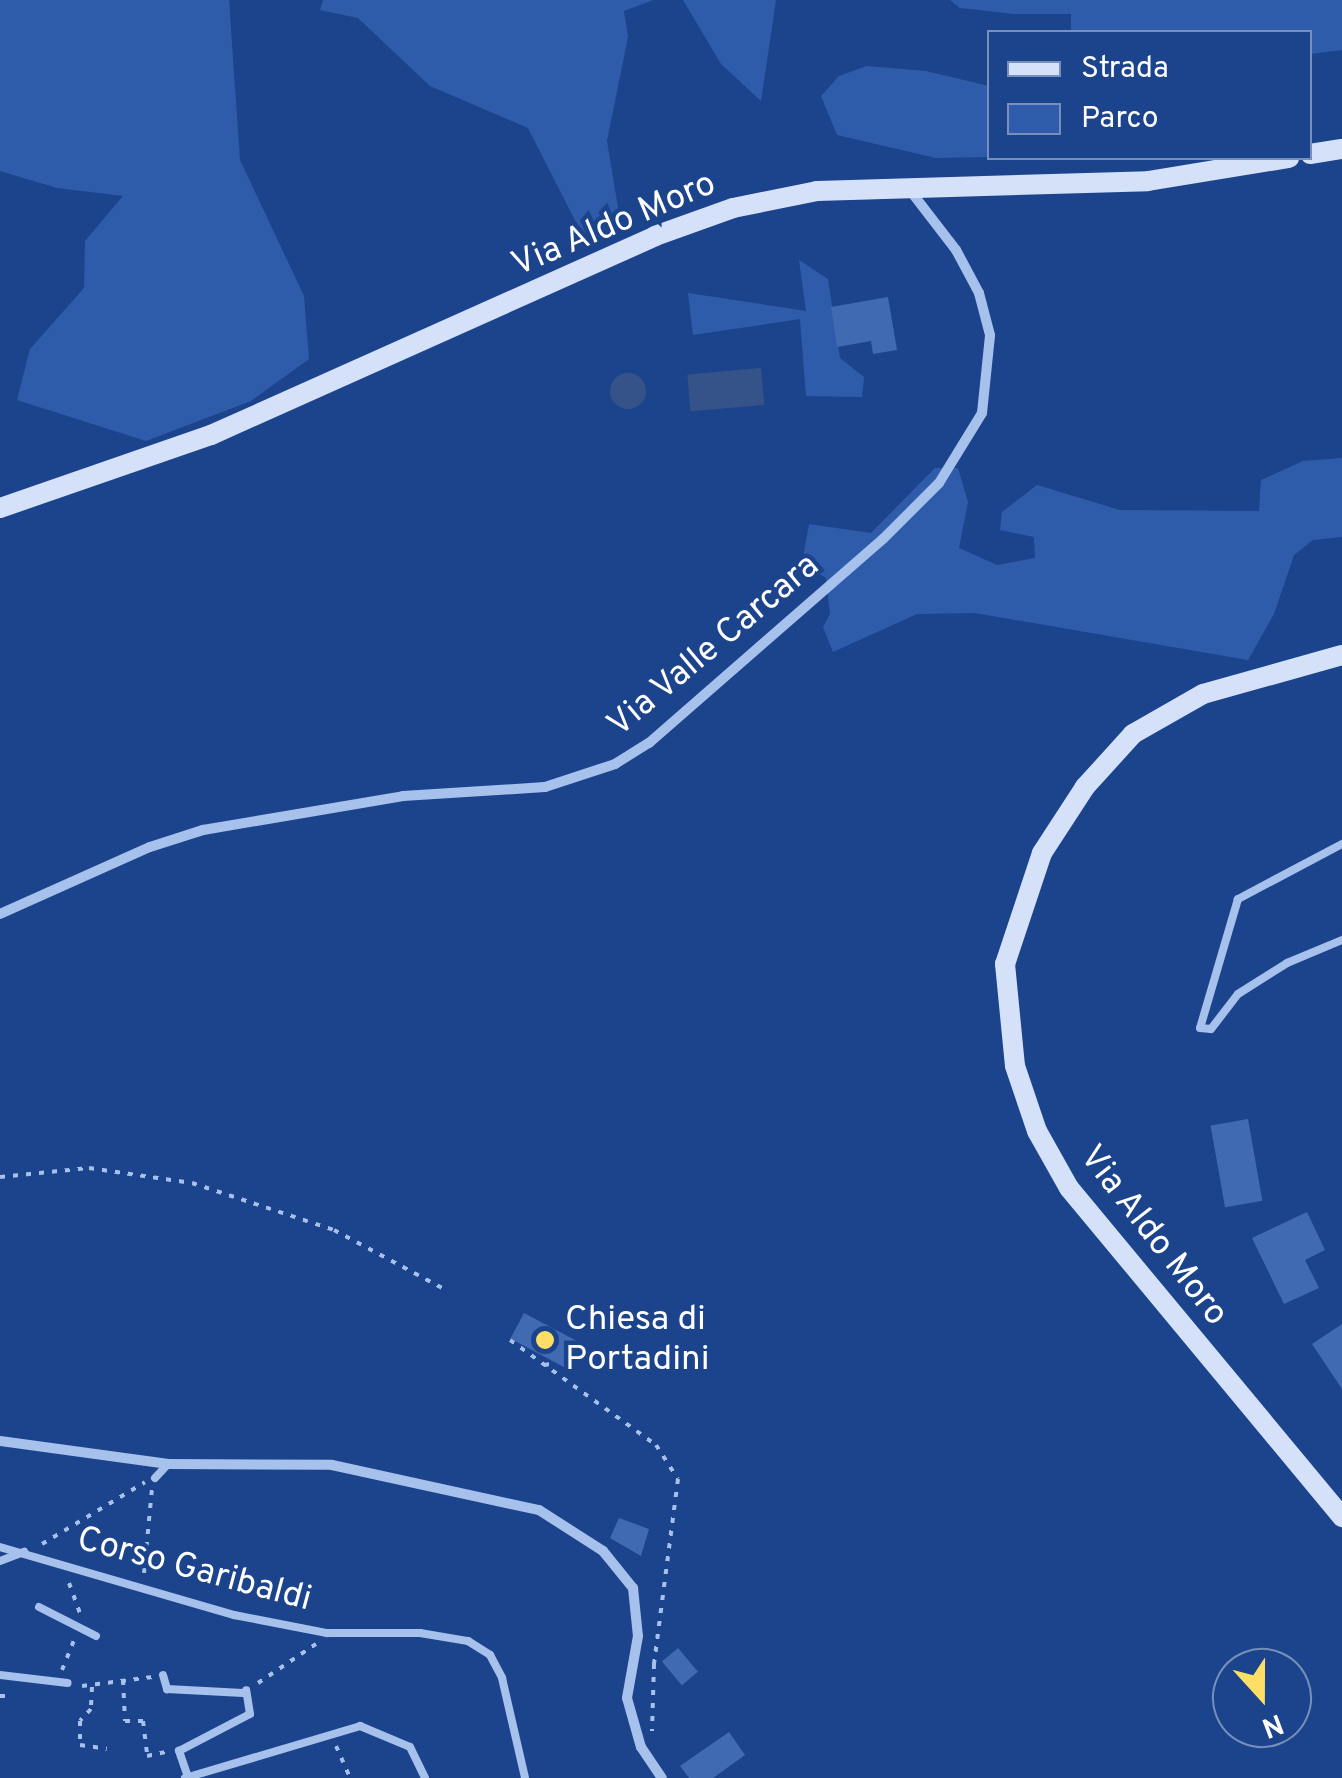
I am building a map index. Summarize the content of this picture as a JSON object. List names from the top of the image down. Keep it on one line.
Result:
{"streets":{"main road":["Via Aldo Moro"],"street":["Via Valle Carcara"],"lane":["Corso Garibaldi"]},"crossings":[["Via Aldo Moro","Via Valle Carcara"]],"places":["Chiesa di Portadini"],"legend":["Strada","Parco"],"north":"bottom"}
